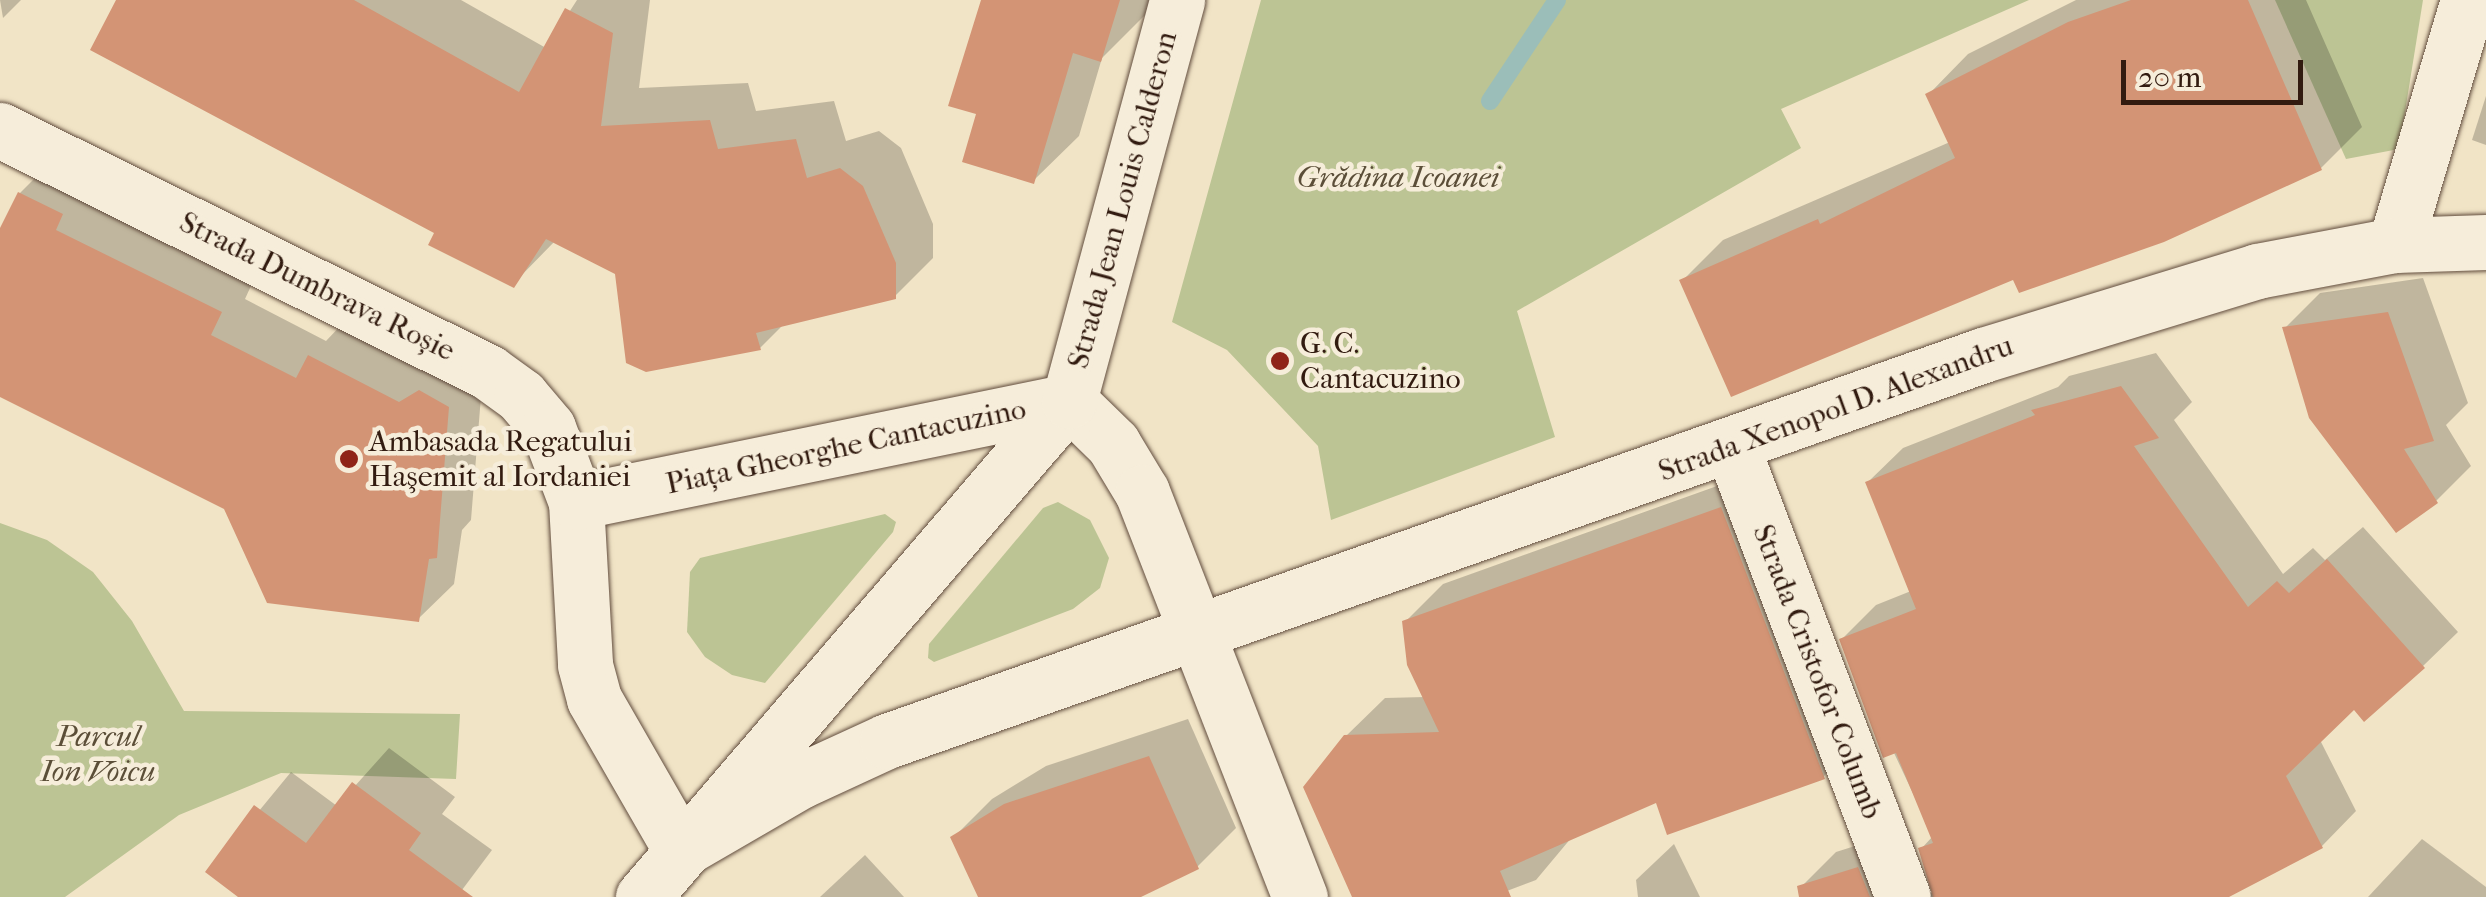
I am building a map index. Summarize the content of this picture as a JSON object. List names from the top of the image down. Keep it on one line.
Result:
{"streets":{"street":["Strada Jean Louis Calderon","Strada Dumbrava Roșie","Strada Xenopol D. Alexandru","Piața Gheorghe Cantacuzino","Strada Cristofor Columb"]},"crossings":[["Strada Jean Louis Calderon","Piața Gheorghe Cantacuzino"],["Strada Dumbrava Roșie","Piața Gheorghe Cantacuzino"],["Strada Xenopol D. Alexandru","Piața Gheorghe Cantacuzino"],["Strada Xenopol D. Alexandru","Strada Cristofor Columb"]],"parks":["Grădina Icoanei","Parcul Ion Voicu"],"places":["G. C. Cantacuzino","Ambasada Regatului Haşemit al Iordaniei"],"scale_bar":"20 m"}
